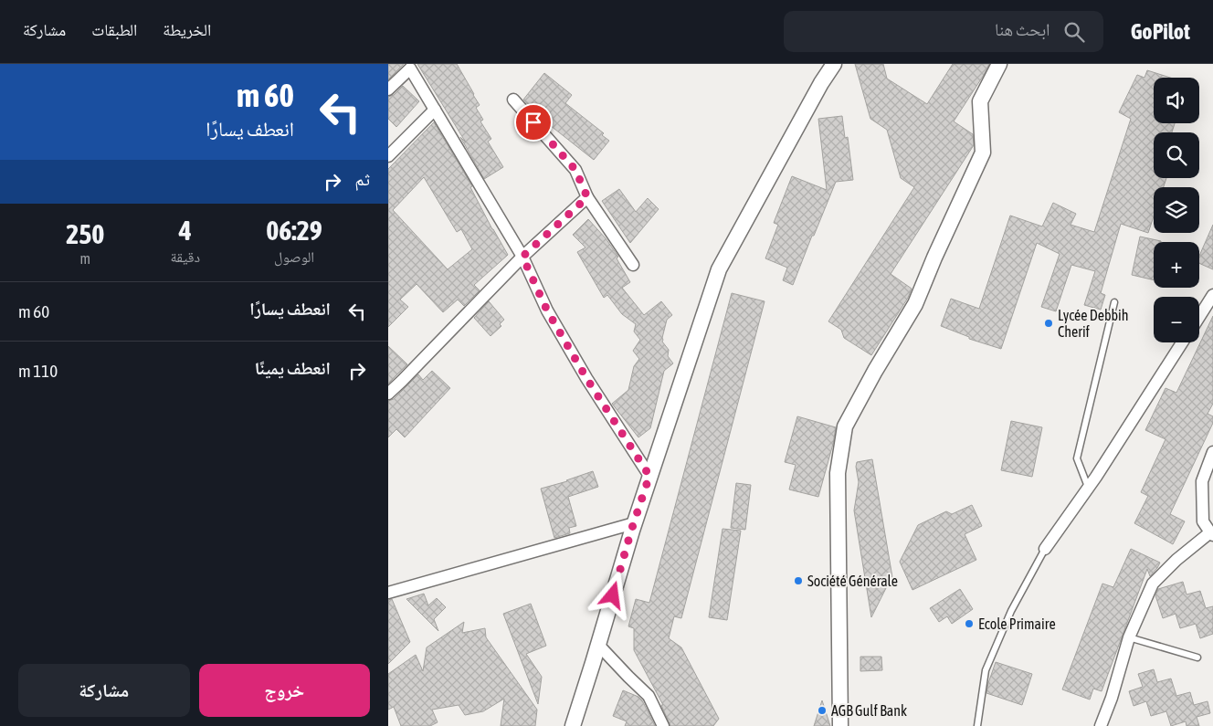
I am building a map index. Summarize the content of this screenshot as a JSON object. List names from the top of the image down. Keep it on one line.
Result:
{"places":["Lycée Debbih Cherif","Société Générale","Ecole Primaire","AGB Gulf Bank"],"page":{"header":"GoPilot","search":"ابحث هنا","nav":["الخريطة","الطبقات","مشاركة"],"turn":["60 m","انعطف يسارًا"],"map_buttons":["+","−"],"then":"ثم","eta":["06:29","الوصول","4","دقيقة","250","m"],"list":[{"name":"انعطف يسارًا","value":"60 m"},{"name":"انعطف يمينًا","value":"110 m"}],"buttons":["خروج","مشاركة"]}}
